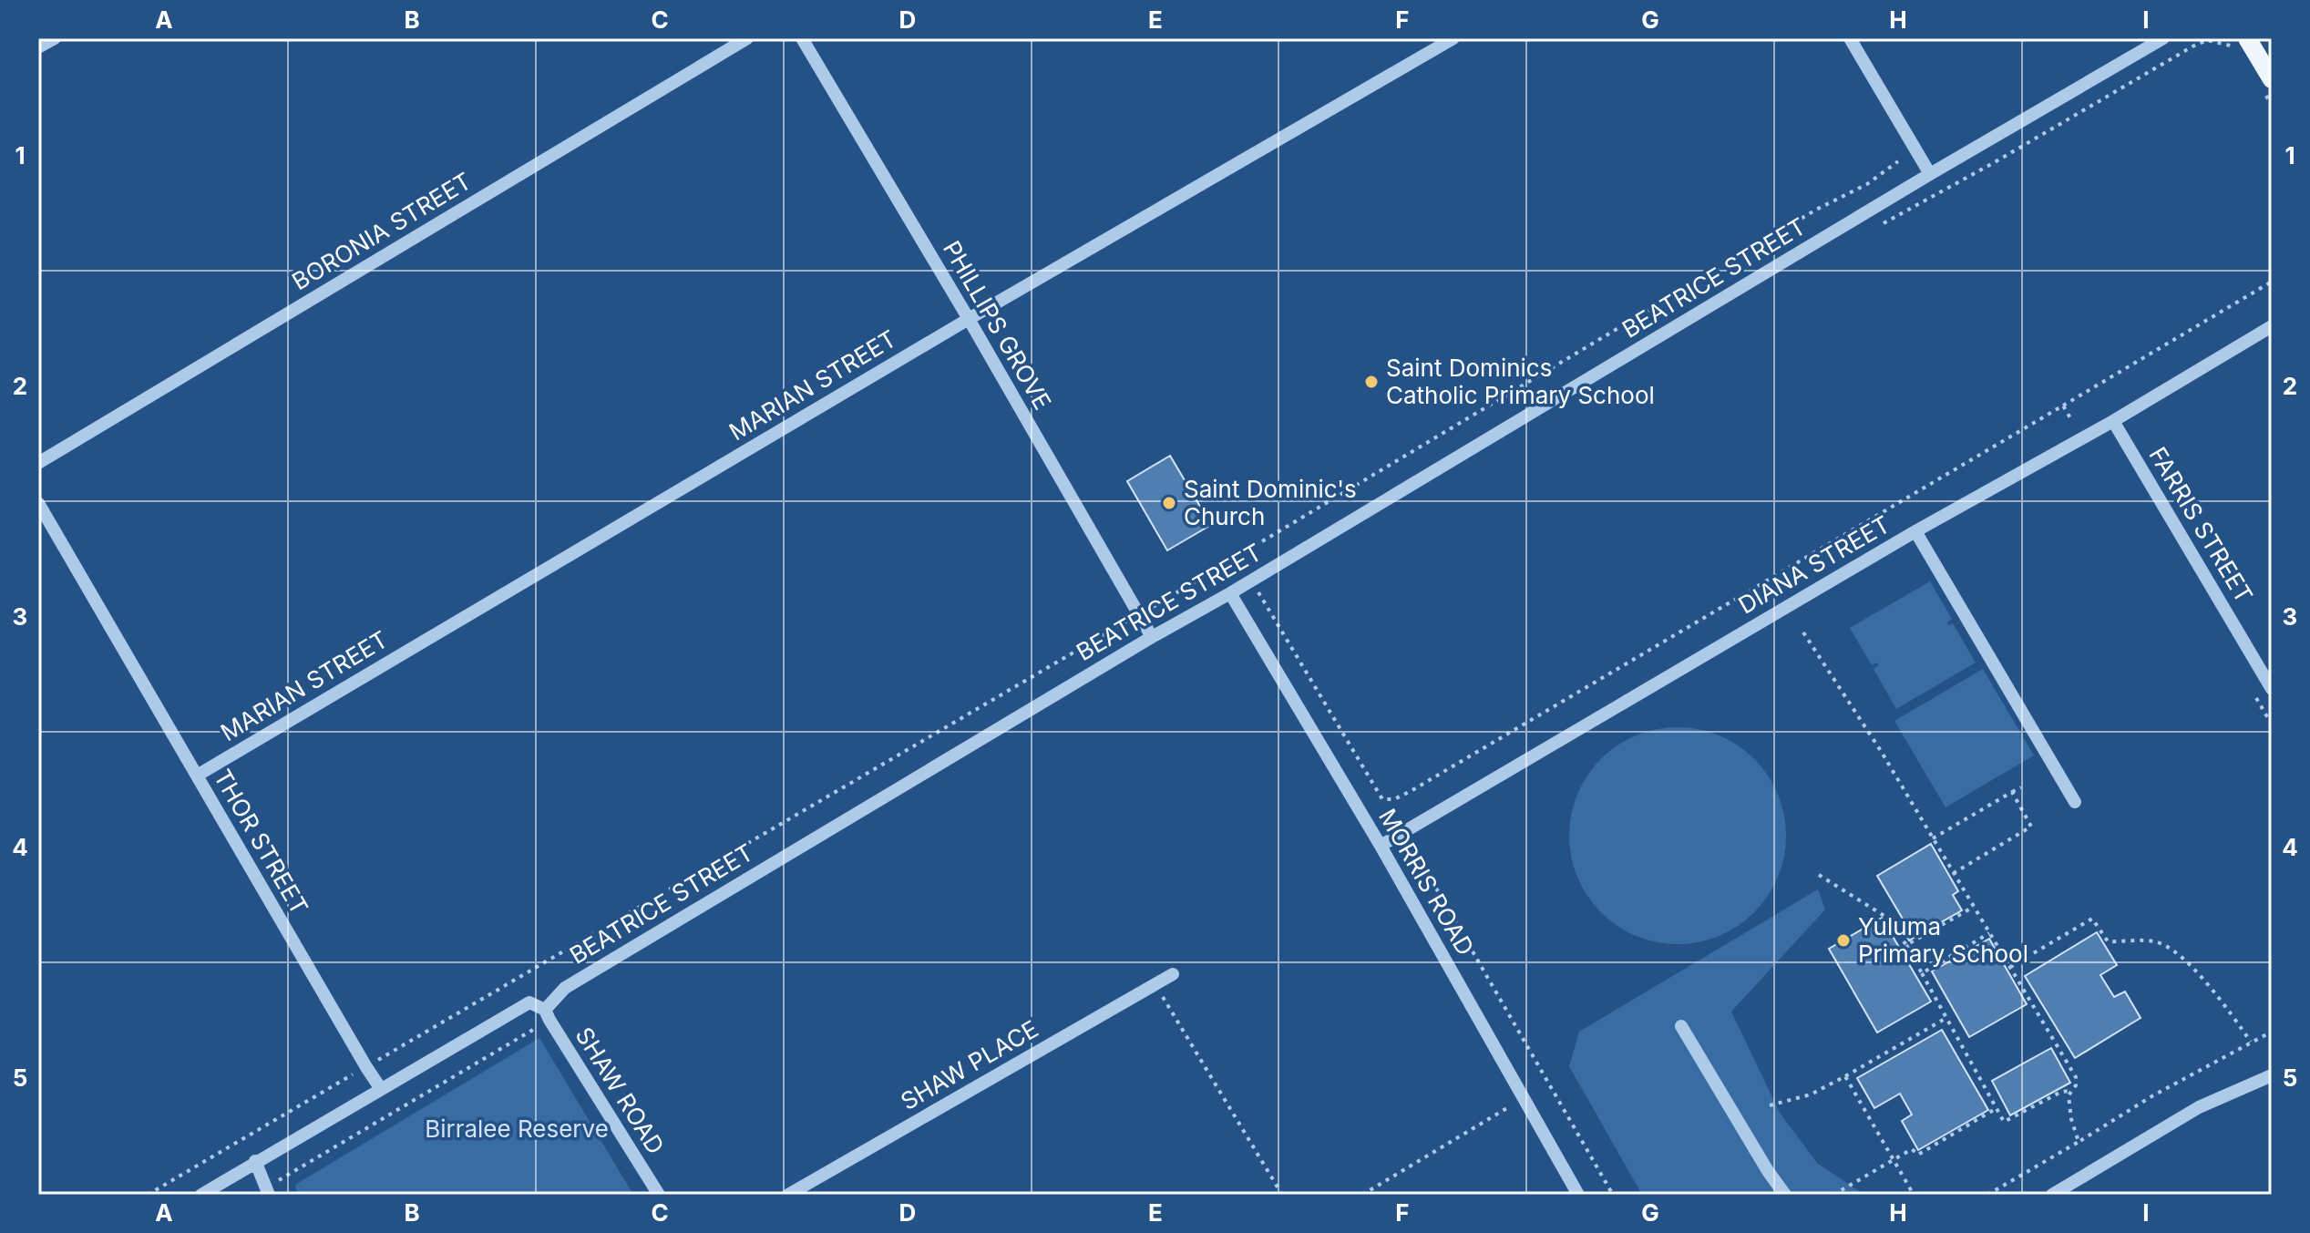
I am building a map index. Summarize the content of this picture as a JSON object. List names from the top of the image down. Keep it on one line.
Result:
{"streets":{"street":["BORONIA STREET","BEATRICE STREET","PHILLIPS GROVE","MARIAN STREET","FARRIS STREET","DIANA STREET","THOR STREET","MORRIS ROAD","SHAW PLACE","SHAW ROAD"]},"crossings":[["BEATRICE STREET","PHILLIPS GROVE"],["BEATRICE STREET","MORRIS ROAD"],["BEATRICE STREET","SHAW ROAD"],["PHILLIPS GROVE","MARIAN STREET"],["MARIAN STREET","THOR STREET"],["FARRIS STREET","DIANA STREET"],["DIANA STREET","MORRIS ROAD"]],"parks":["Birralee Reserve"],"places":["Saint Dominics Catholic Primary School","Saint Dominic's Church","Yuluma Primary School"],"grid":{"columns":["A","B","C","D","E","F","G","H","I"],"rows":["1","2","3","4","5"]}}
